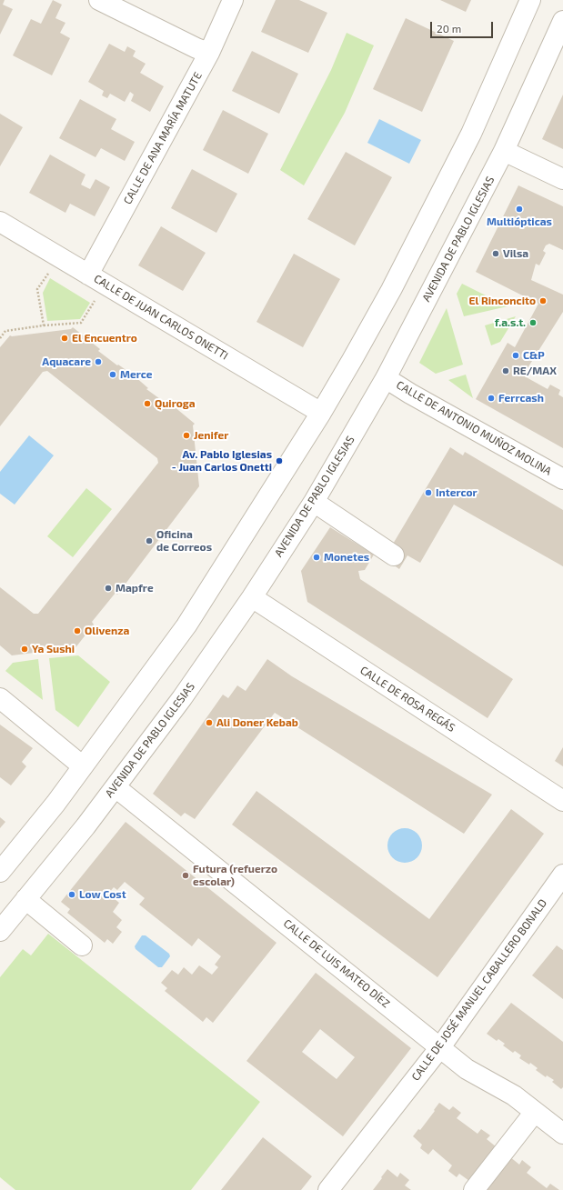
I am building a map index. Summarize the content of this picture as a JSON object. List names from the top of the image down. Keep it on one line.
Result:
{"streets":{"street":["CALLE DE ANA MARÍA MATUTE","AVENIDA DE PABLO IGLESIAS","CALLE DE JUAN CARLOS ONETTI","CALLE DE ANTONIO MUÑOZ MOLINA","CALLE DE ROSA REGÁS","CALLE DE LUIS MATEO DÍEZ","CALLE DE JOSÉ MANUEL CABALLERO BONALD"]},"crossings":[["CALLE DE ANA MARÍA MATUTE","CALLE DE JUAN CARLOS ONETTI"],["AVENIDA DE PABLO IGLESIAS","CALLE DE ANTONIO MUÑOZ MOLINA"],["AVENIDA DE PABLO IGLESIAS","CALLE DE ROSA REGÁS"],["AVENIDA DE PABLO IGLESIAS","CALLE DE LUIS MATEO DÍEZ"],["CALLE DE LUIS MATEO DÍEZ","CALLE DE JOSÉ MANUEL CABALLERO BONALD"]],"places":["Multiópticas","Vilsa","El Rinconcito","f.a.s.t.","El Encuentro","C&P","Aquacare","RE/MAX","Merce","Ferrcash","Quiroga","Jenifer","Av. Pablo Iglesias - Juan Carlos Onetti","Intercor","Oficina de Correos","Monetes","Mapfre","Olivenza","Ya Sushi","Ali Doner Kebab","Futura (refuerzo escolar)","Low Cost"],"scale_bar":"20 m"}
